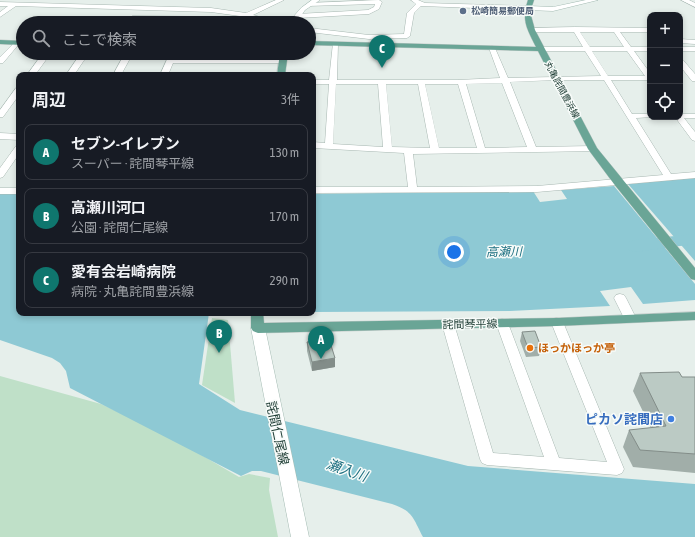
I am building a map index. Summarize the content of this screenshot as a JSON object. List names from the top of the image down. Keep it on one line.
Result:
{"streets":{"main road":["丸亀詫間豊浜線","詫間琴平線","詫間仁尾線"]},"crossings":[["詫間琴平線","詫間仁尾線"]],"water":["高瀬川","瀬入川"],"places":["松崎簡易郵便局","ほっかほっか亭","ピカソ詫間店"],"page":{"map_buttons":["+","−"],"search":"ここで検索","pins":["C","B","A"],"heading":["周辺","3件"],"list":[{"mark":"A","name":"セブン-イレブン","note":"スーパー · 詫間琴平線","value":"130 m"},{"mark":"B","name":"高瀬川河口","note":"公園 · 詫間仁尾線","value":"170 m"},{"mark":"C","name":"愛有会岩崎病院","note":"病院 · 丸亀詫間豊浜線","value":"290 m"}]}}
